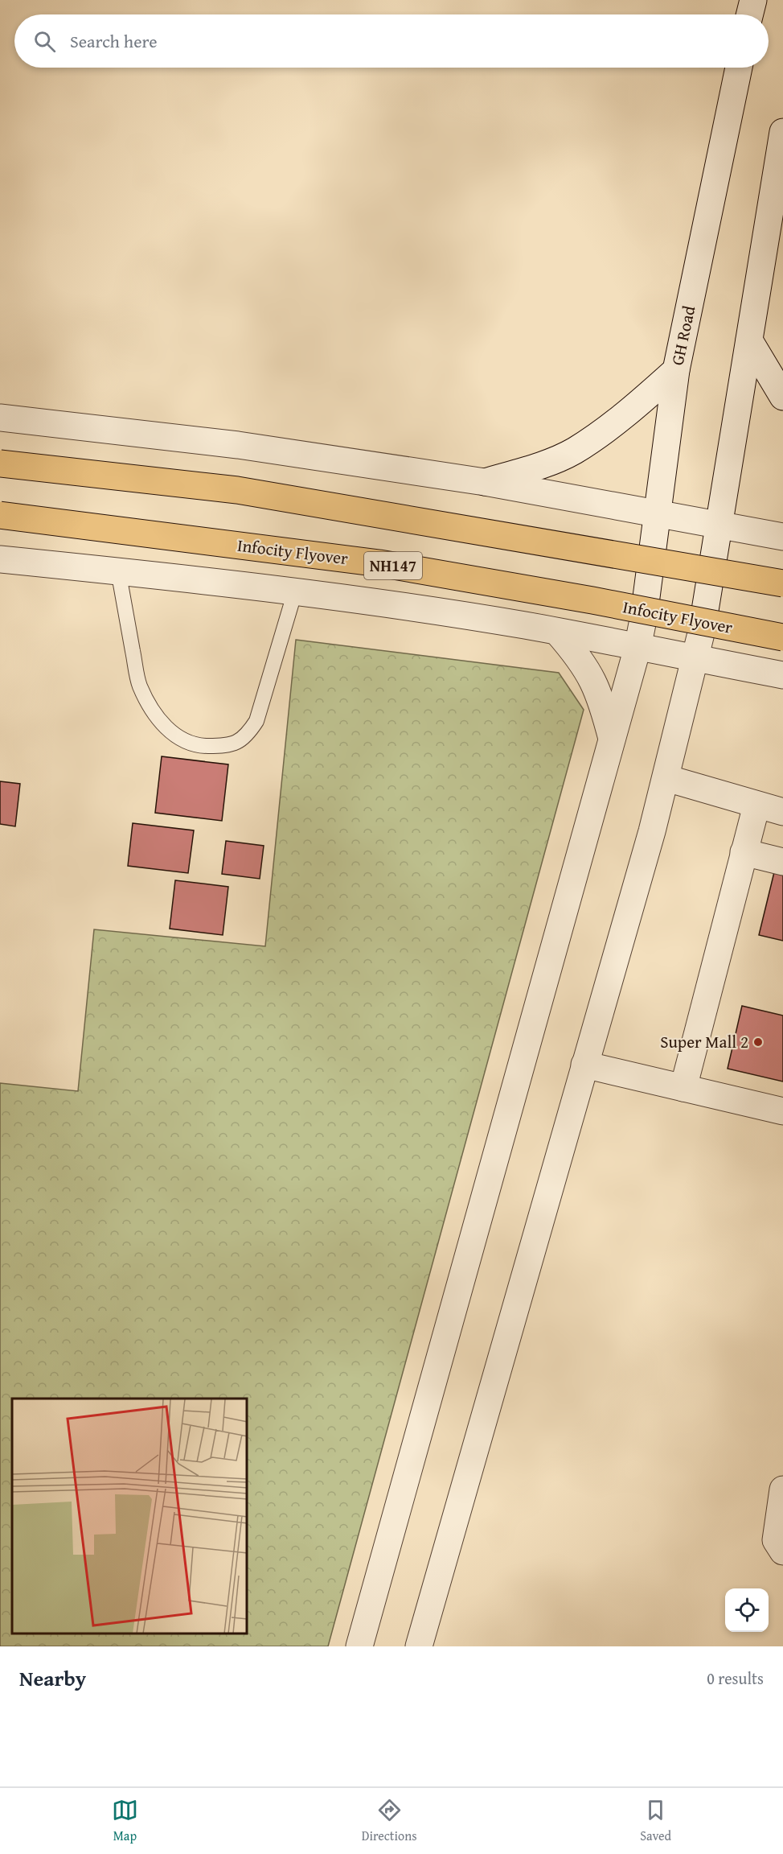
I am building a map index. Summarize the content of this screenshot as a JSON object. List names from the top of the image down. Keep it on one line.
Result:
{"streets":{"highway":["Infocity Flyover","NH147"],"street":["GH Road"]},"places":["Super Mall 2"],"page":{"search":"Search here","heading":["Nearby","0 results"],"nav":["Map","Directions","Saved"]}}
